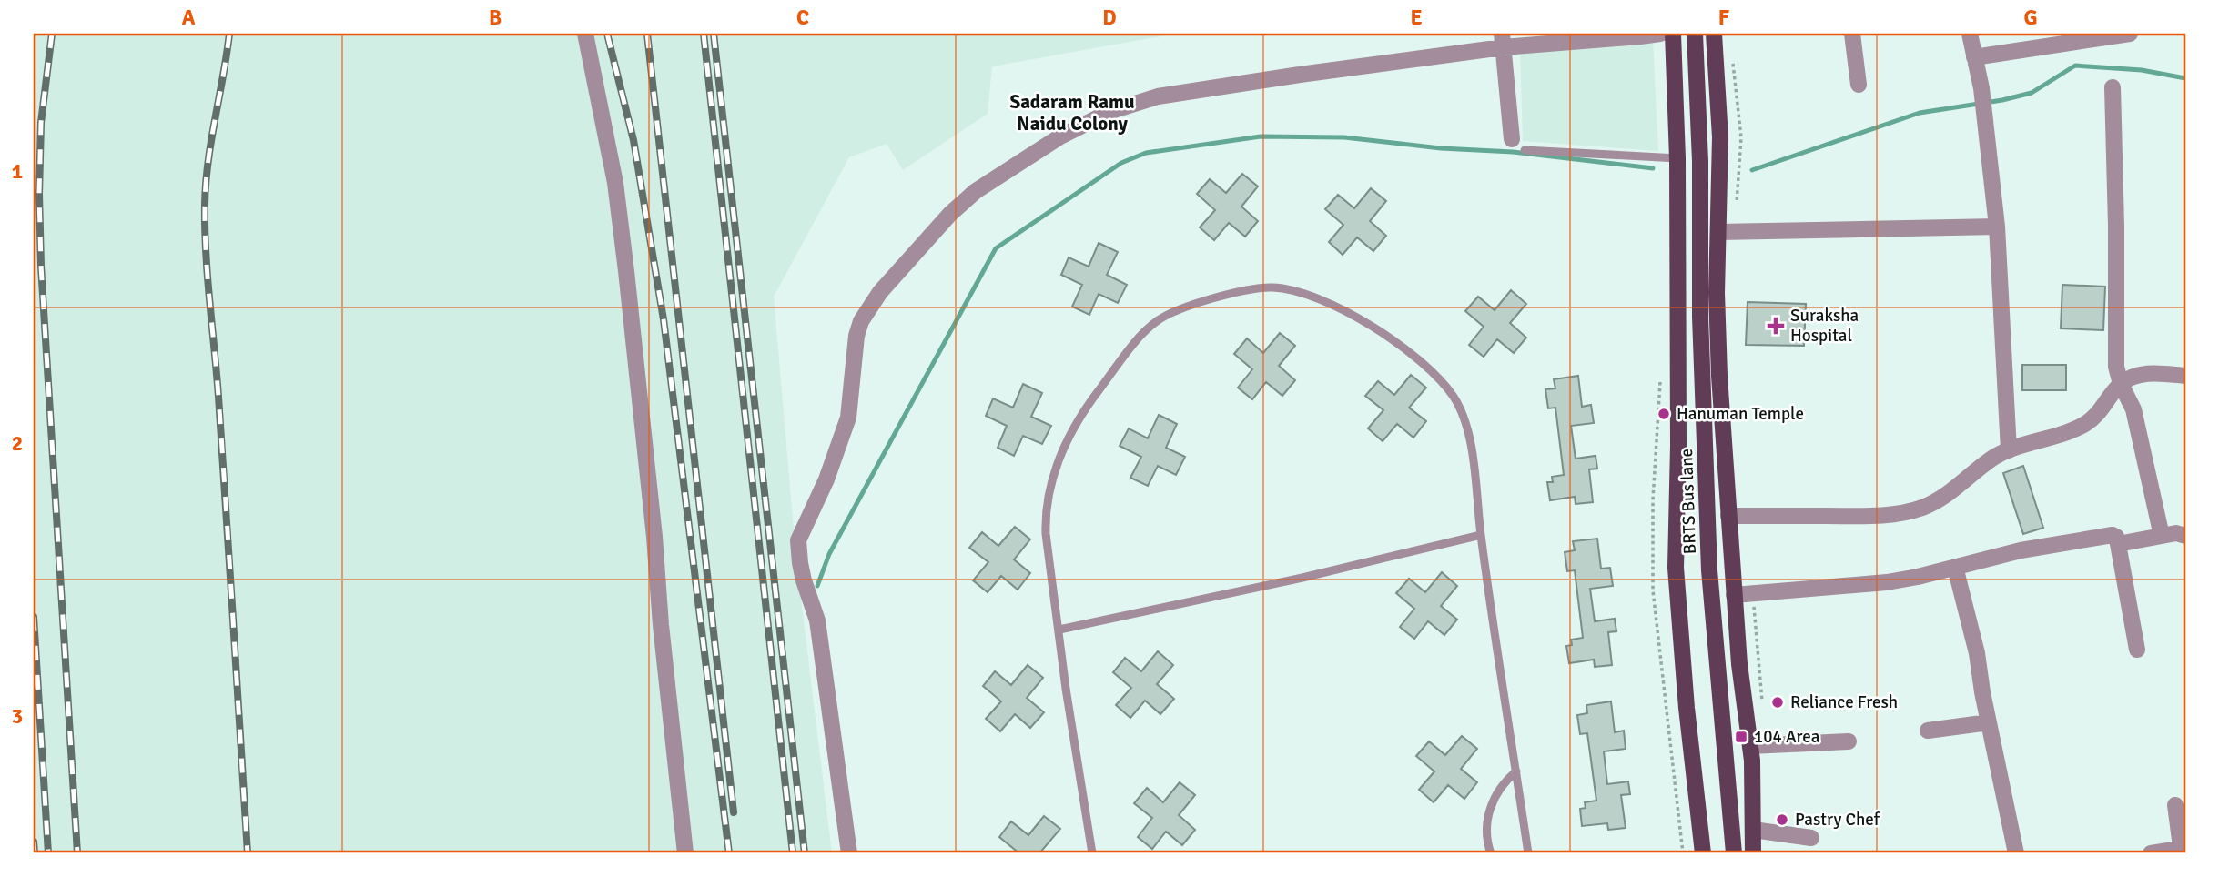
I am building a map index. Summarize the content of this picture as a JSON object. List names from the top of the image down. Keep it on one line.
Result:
{"streets":{"main road":["BRTS Bus lane"]},"districts":["Sadaram Ramu Naidu Colony"],"places":{"health":["Suraksha Hospital"],"other":["Hanuman Temple","Reliance Fresh","Pastry Chef"],"transit":["104 Area"]},"grid":{"columns":["A","B","C","D","E","F","G"],"rows":["1","2","3"]}}
